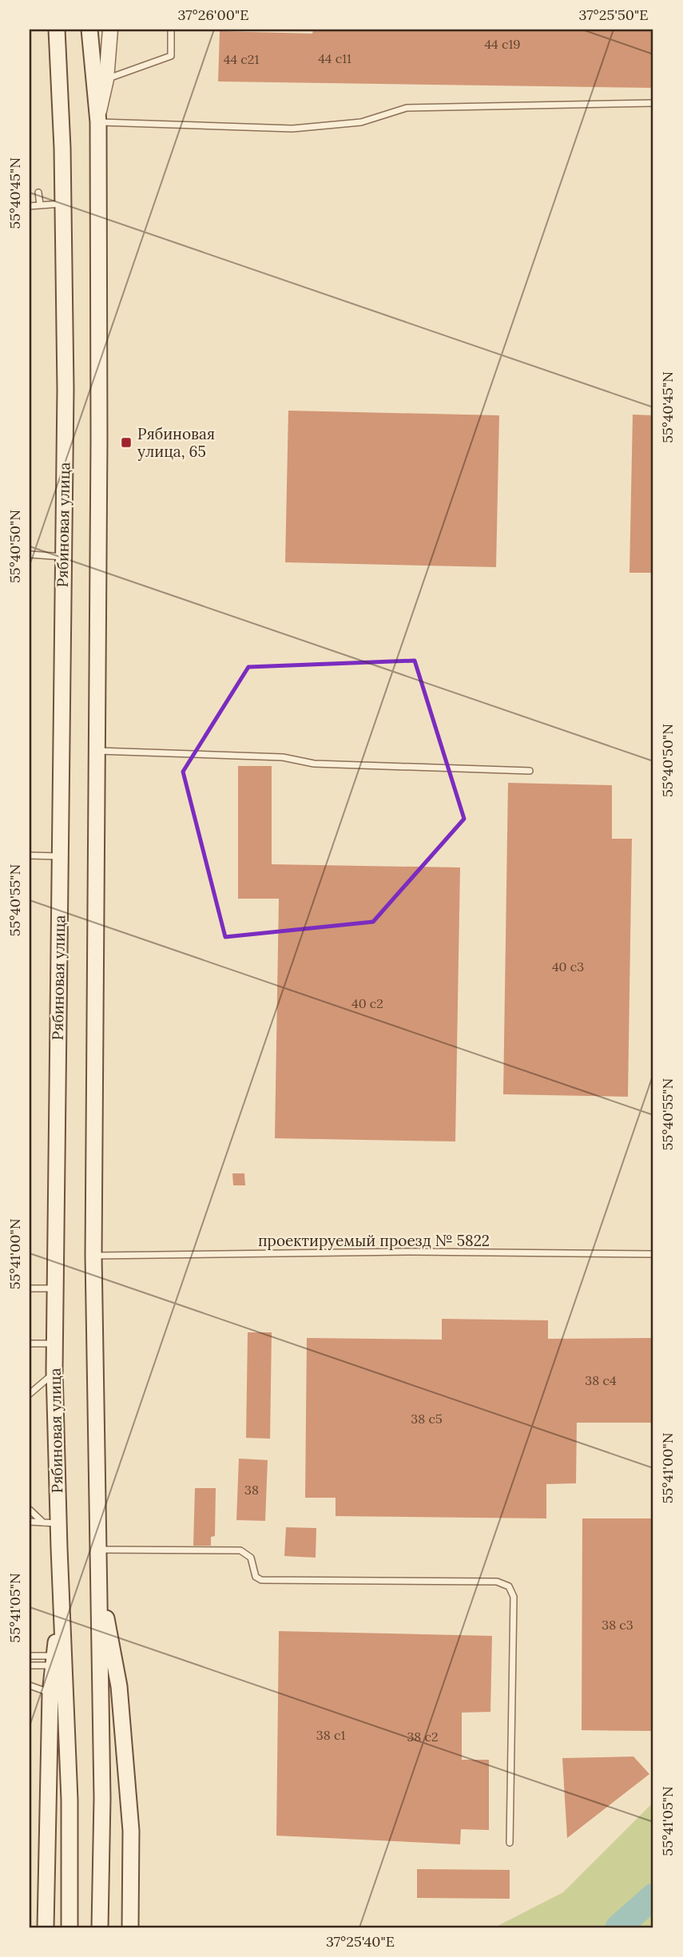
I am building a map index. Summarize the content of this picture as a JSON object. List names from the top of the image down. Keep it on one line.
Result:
{"streets":{"main road":["Рябиновая улица"],"lane":["проектируемый проезд № 5822"]},"places":{"transit":["Рябиновая улица, 65"]},"house_numbers":["44 с19","44 с11","44 с21","40 с3","40 с2","38 с4","38 с5","38","38 с3","38 с1","38 с2"],"coordinates":["37°26'00\"E","37°25'50\"E","55°40'45\"N","55°40'50\"N","55°40'55\"N","55°41'00\"N","55°41'05\"N","37°25'40\"E"]}
